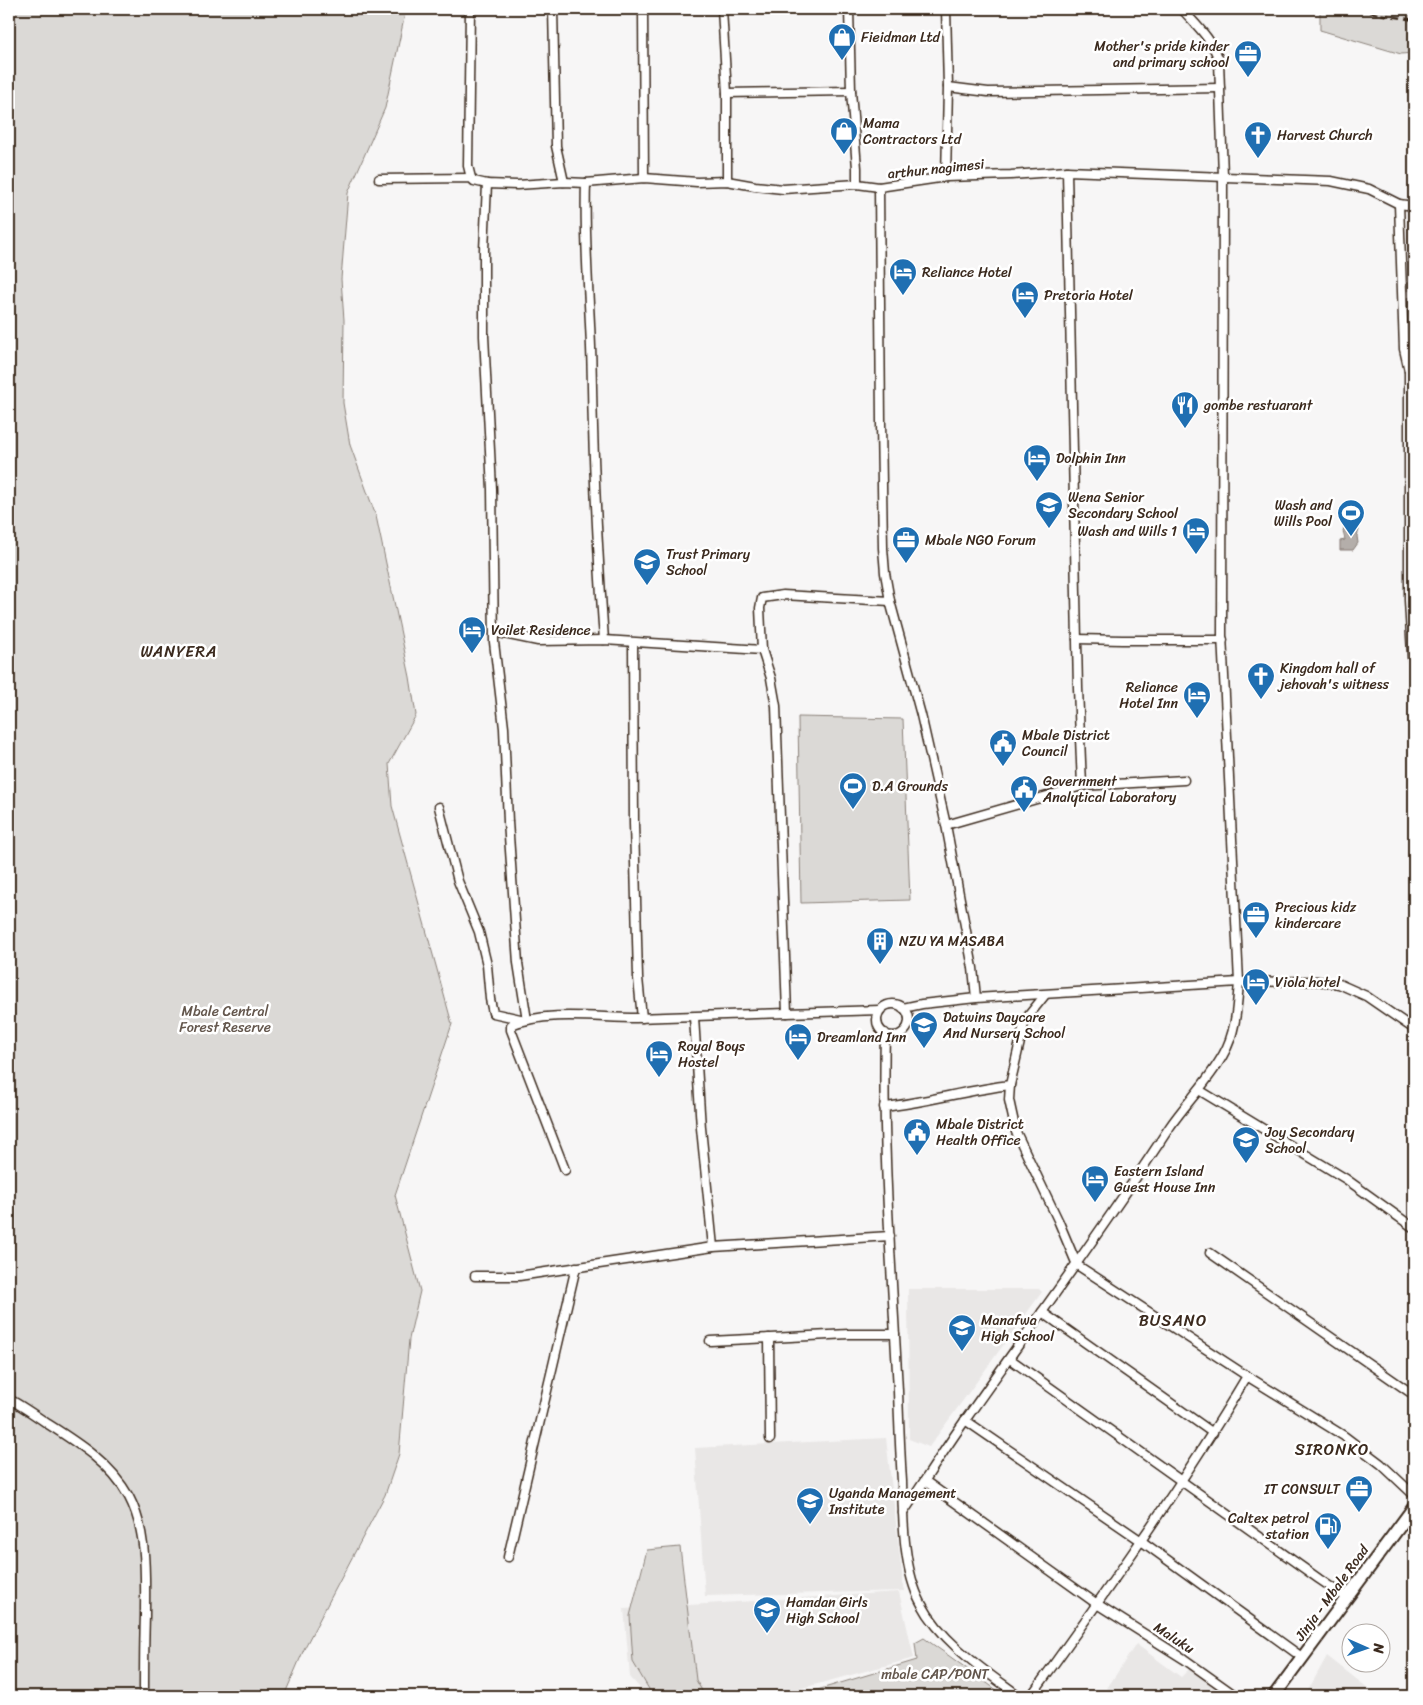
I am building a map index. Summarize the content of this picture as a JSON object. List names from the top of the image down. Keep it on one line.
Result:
{"streets":{"main road":["Jinja - Mbale Road"],"street":["arthur nagimesi","Maluku"]},"districts":["WANYERA","BUSANO","SIRONKO"],"parks":["Mbale Central Forest Reserve","mbale CAP/PONT"],"places":{"shop":["Fieidman Ltd","Mama Contractors Ltd"],"office":["Mother's pride kinder and primary school","Mbale NGO Forum","Precious kidz kindercare","IT CONSULT"],"church":["Harvest Church","Kingdom hall of jehovah's witness"],"hotel":["Reliance Hotel","Pretoria Hotel","Dolphin Inn","Wash and Wills 1","Voilet Residence","Reliance Hotel Inn","Viola hotel","Dreamland Inn","Royal Boys Hostel","Eastern Island Guest House Inn"],"restaurant":["gombe restuarant"],"school or university":["Wena Senior Secondary School","Trust Primary School","Datwins Daycare And Nursery School","Joy Secondary School","Manafwa High School","Uganda Management Institute","Hamdan Girls High School"],"sports":["Wash and Wills Pool","D.A Grounds"],"public building":["Mbale District Council","Government Analytical Laboratory","Mbale District Health Office"],"building":["NZU YA MASABA"],"fuel station":["Caltex petrol station"]},"north":"right"}
